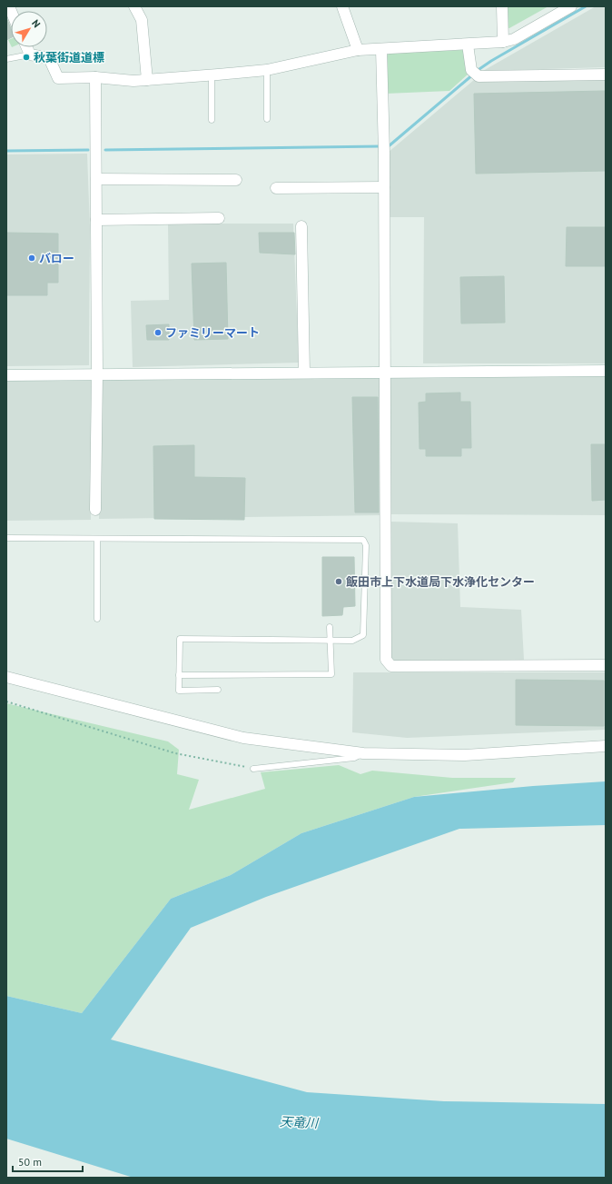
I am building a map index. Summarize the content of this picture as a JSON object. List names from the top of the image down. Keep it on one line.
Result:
{"water":["天竜川"],"places":["秋葉街道道標","バロー","ファミリーマート","飯田市上下水道局下水浄化センター"],"scale_bar":"50 m","north":"top right"}
